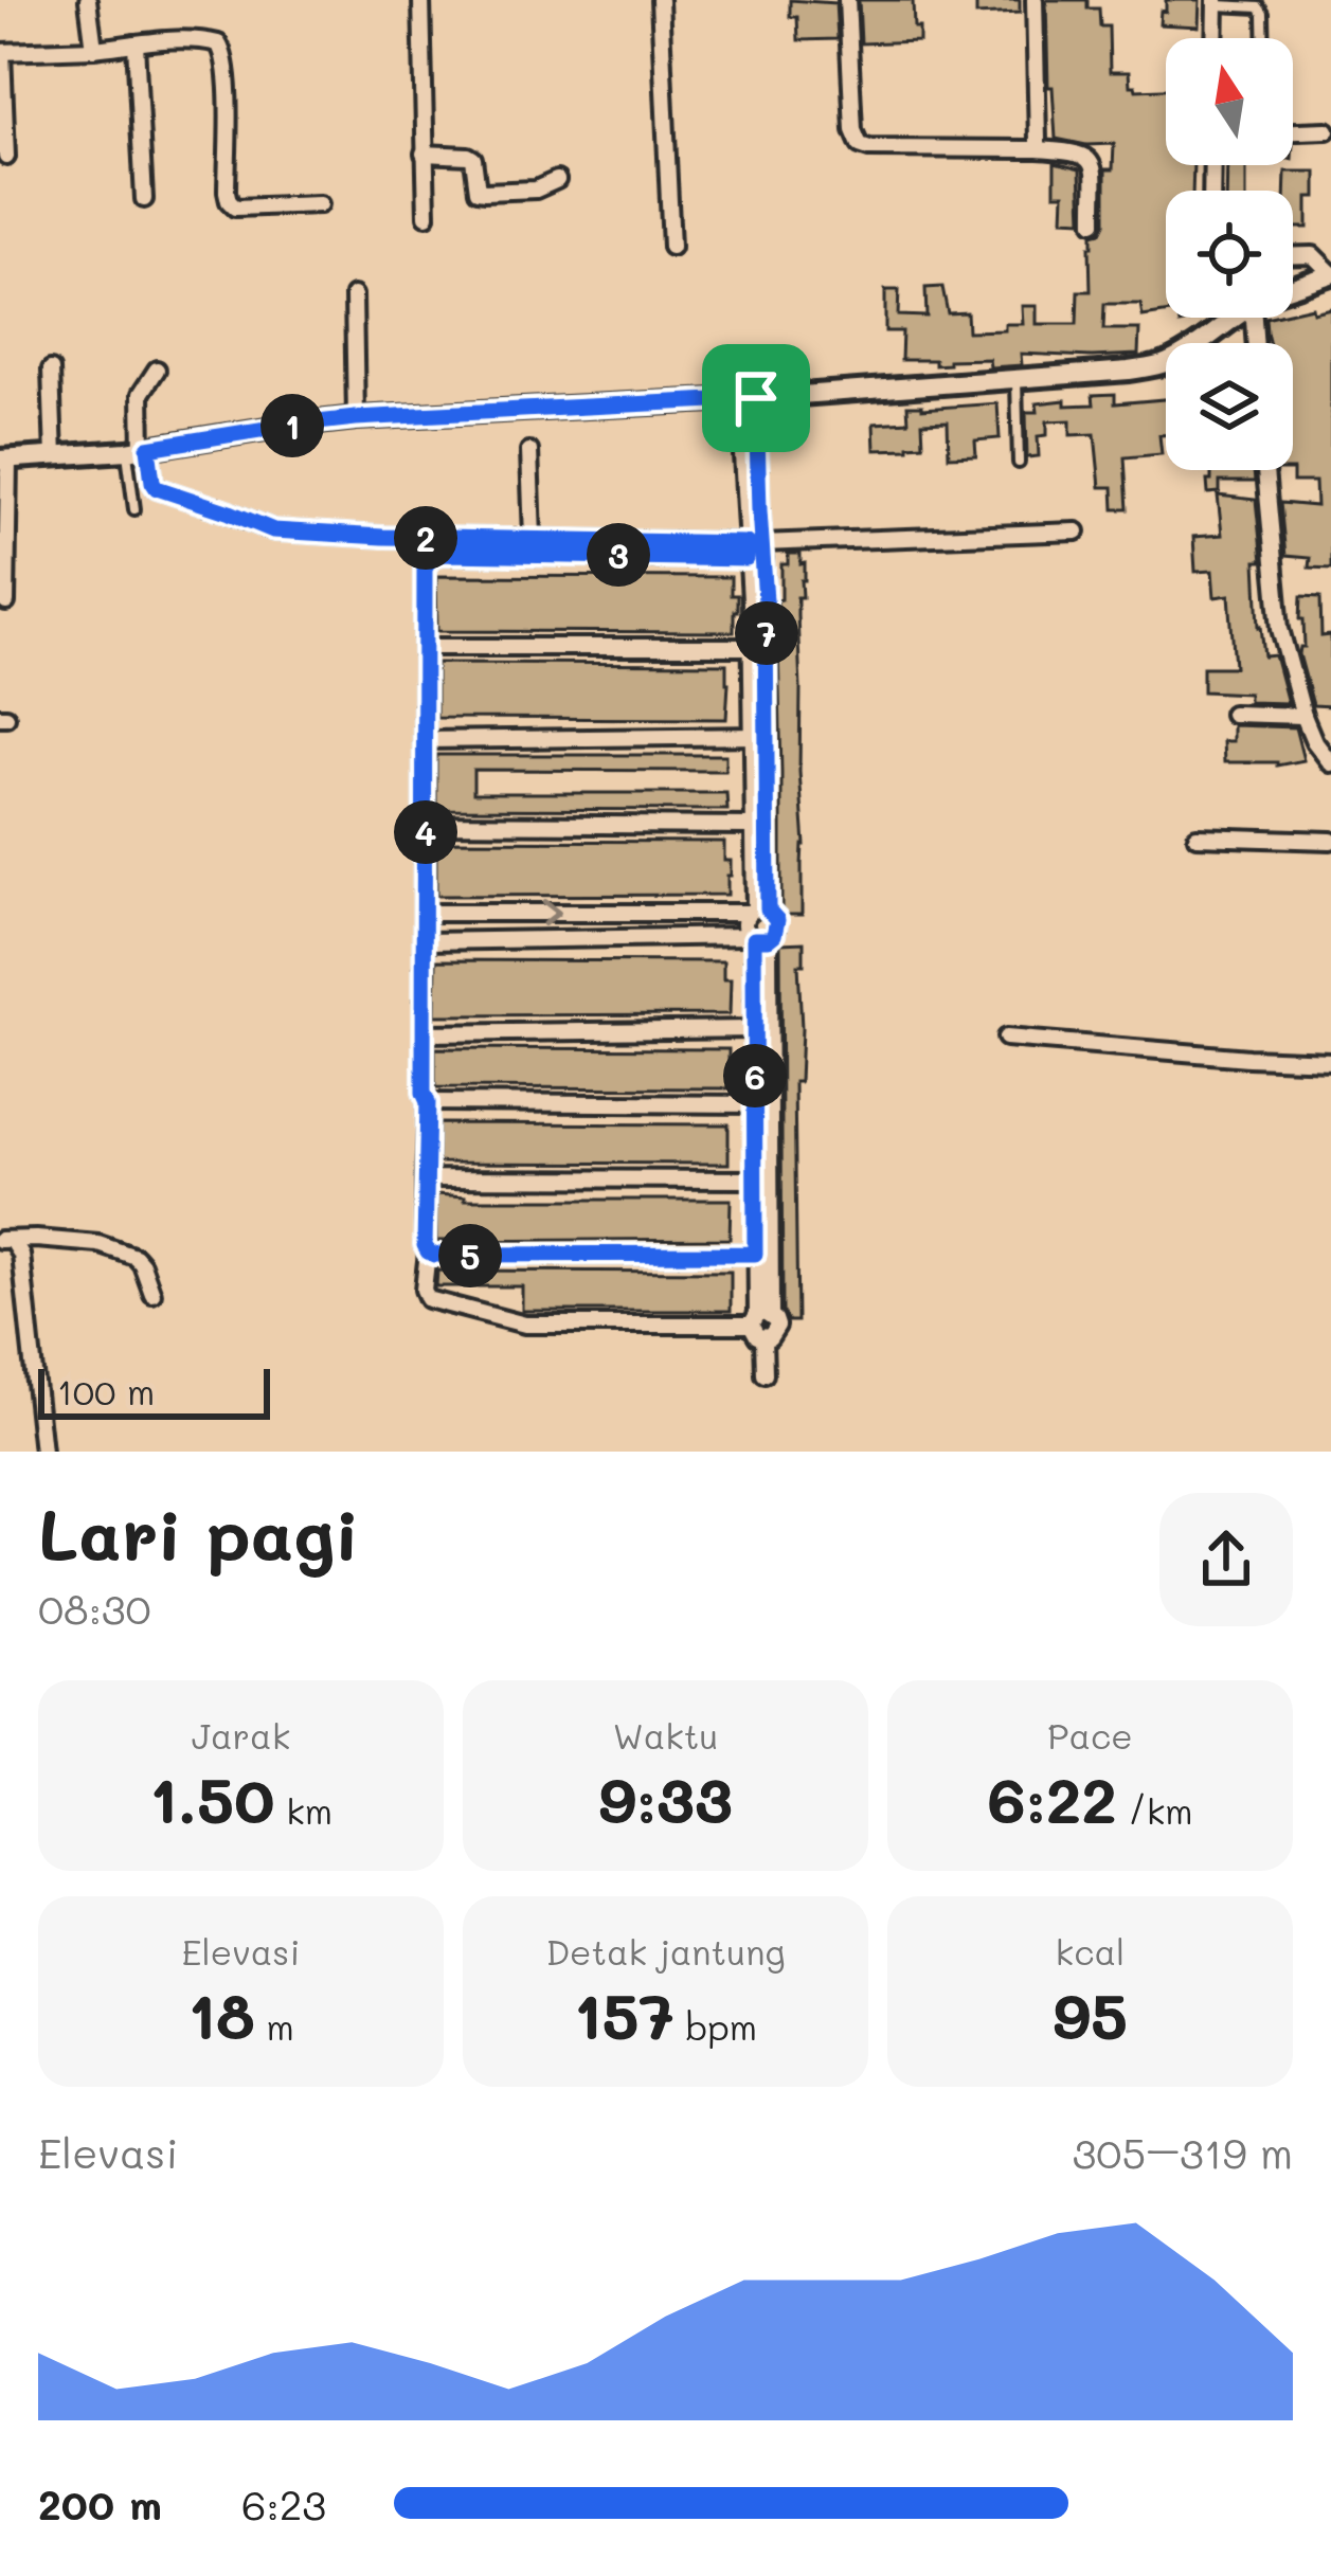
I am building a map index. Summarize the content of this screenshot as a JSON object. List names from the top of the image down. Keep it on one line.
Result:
{"scale_bar":"100 m","north":"top","page":{"pins":["1","2","3","7","4","6","5"],"scale":"100 m","heading":["Lari pagi","08:30"],"stats":[["Jarak","1.50 km"],["Waktu","9:33"],["Pace","6:22 /km"],["Elevasi","18 m"],["Detak jantung","157 bpm"],["kcal","95"]],"chart":["Elevasi","305–319 m"],"list":[{"name":"200 m","note":"6:23"}]}}
